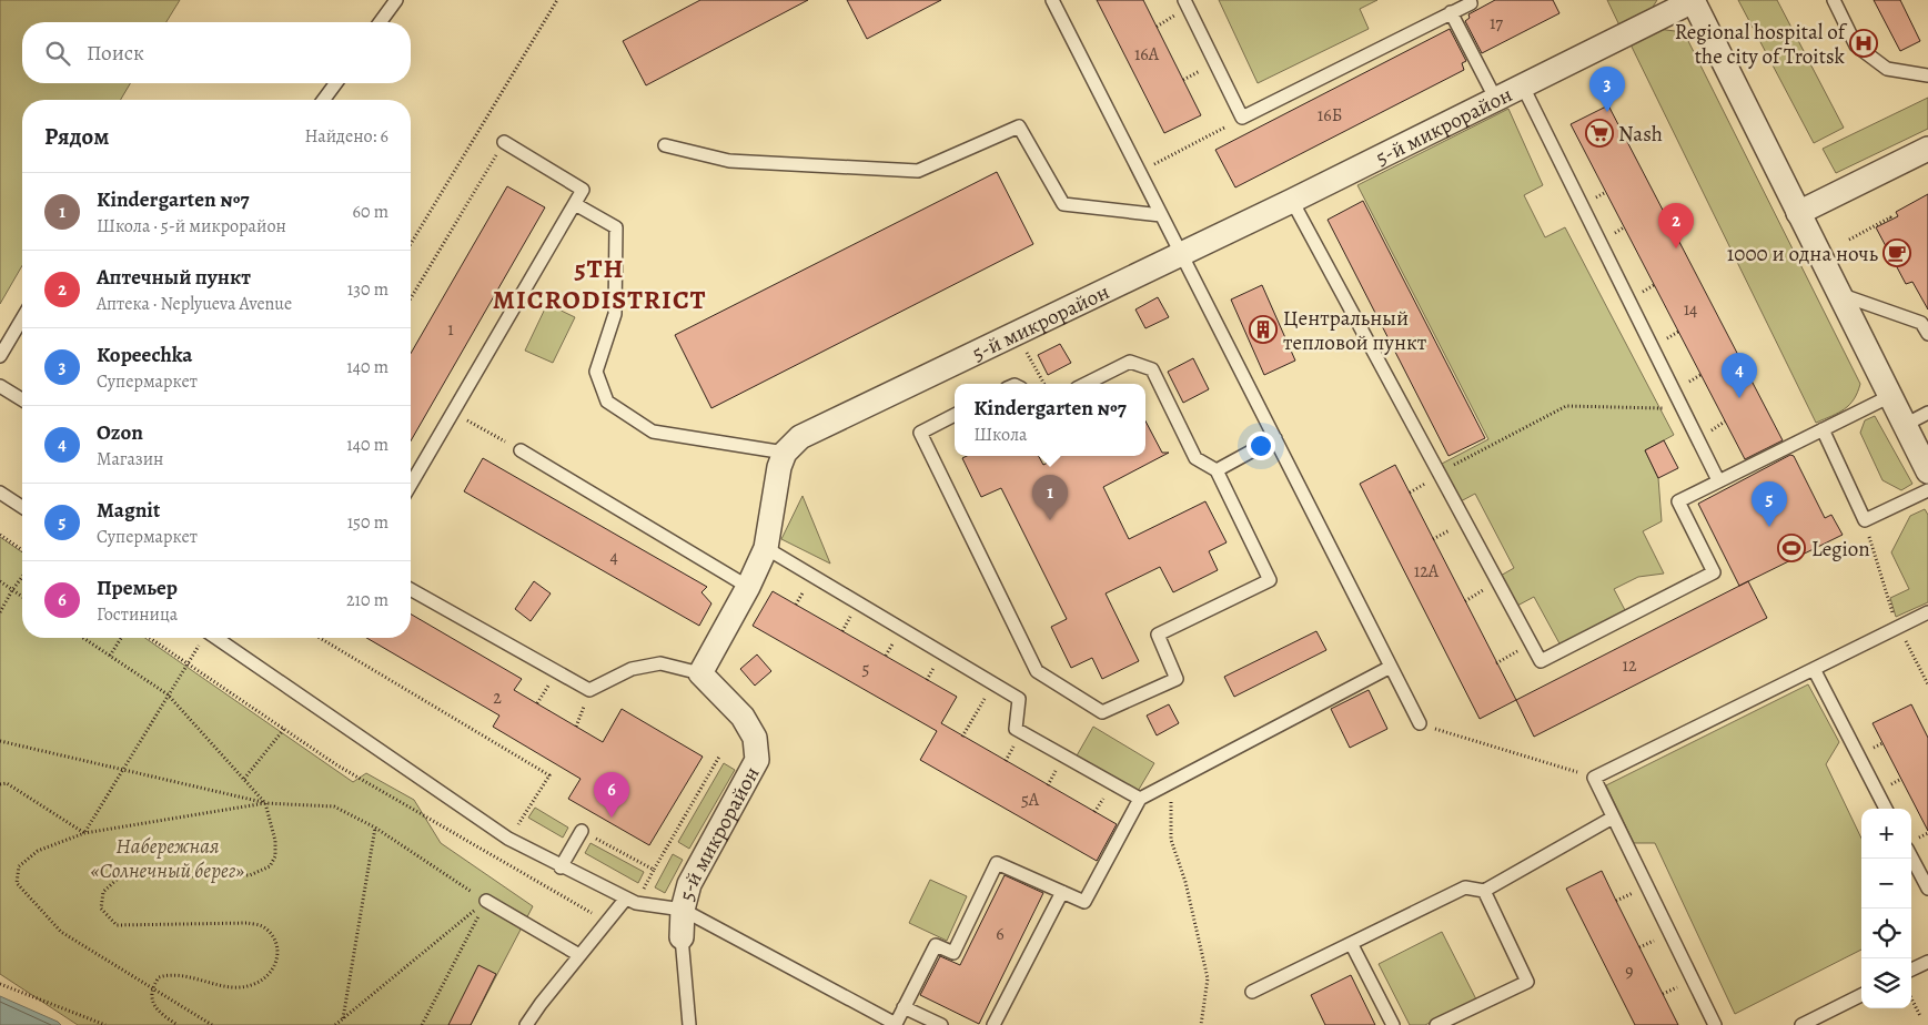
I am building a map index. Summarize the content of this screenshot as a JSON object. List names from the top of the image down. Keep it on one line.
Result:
{"streets":{"street":["5-й микрорайон"]},"districts":["5TH MICRODISTRICT"],"parks":["Набережная «Солнечный берег»"],"places":{"hospital":["Regional hospital of the city of Troitsk"],"supermarket":["Nash"],"cafe":["1000 и одна ночь"],"building":["Центральный тепловой пункт"],"sports":["Legion"]},"house_numbers":["17","16А","16Б","14","1","4","12А","12","5","2","5А","6","9"],"page":{"search":"Поиск","pins":["3","2","4","1","5","6"],"heading":["Рядом","Найдено: 6"],"list":[{"mark":"1","name":"Kindergarten №7","note":"Школа · 5-й микрорайон","value":"60 m"},{"mark":"2","name":"Аптечный пункт","note":"Аптека · Neplyueva Avenue","value":"130 m"},{"mark":"3","name":"Kopeechka","note":"Супермаркет","value":"140 m"},{"mark":"4","name":"Ozon","note":"Магазин","value":"140 m"},{"mark":"5","name":"Magnit","note":"Супермаркет","value":"150 m"},{"mark":"6","name":"Премьер","note":"Гостиница","value":"210 m"}],"popup":["Kindergarten №7","Школа"],"map_buttons":["+","−"]}}
